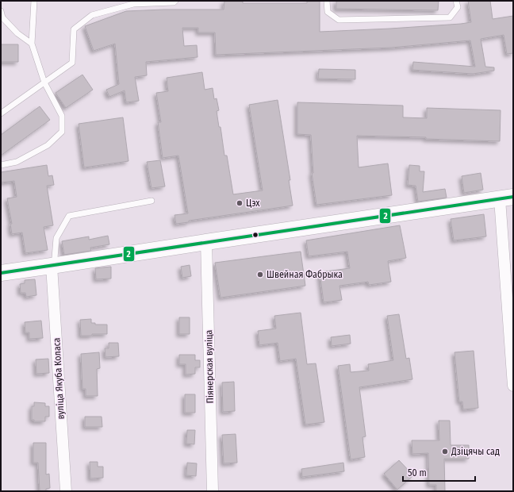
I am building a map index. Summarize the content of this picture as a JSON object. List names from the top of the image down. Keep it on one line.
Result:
{"streets":{"street":["Піянерская вуліца","вуліца Якуба Коласа"]},"places":["Цэх","Швейная Фабрыка","Дзіцячы сад"],"lines":["transit line 2"],"scale_bar":"50 m"}
